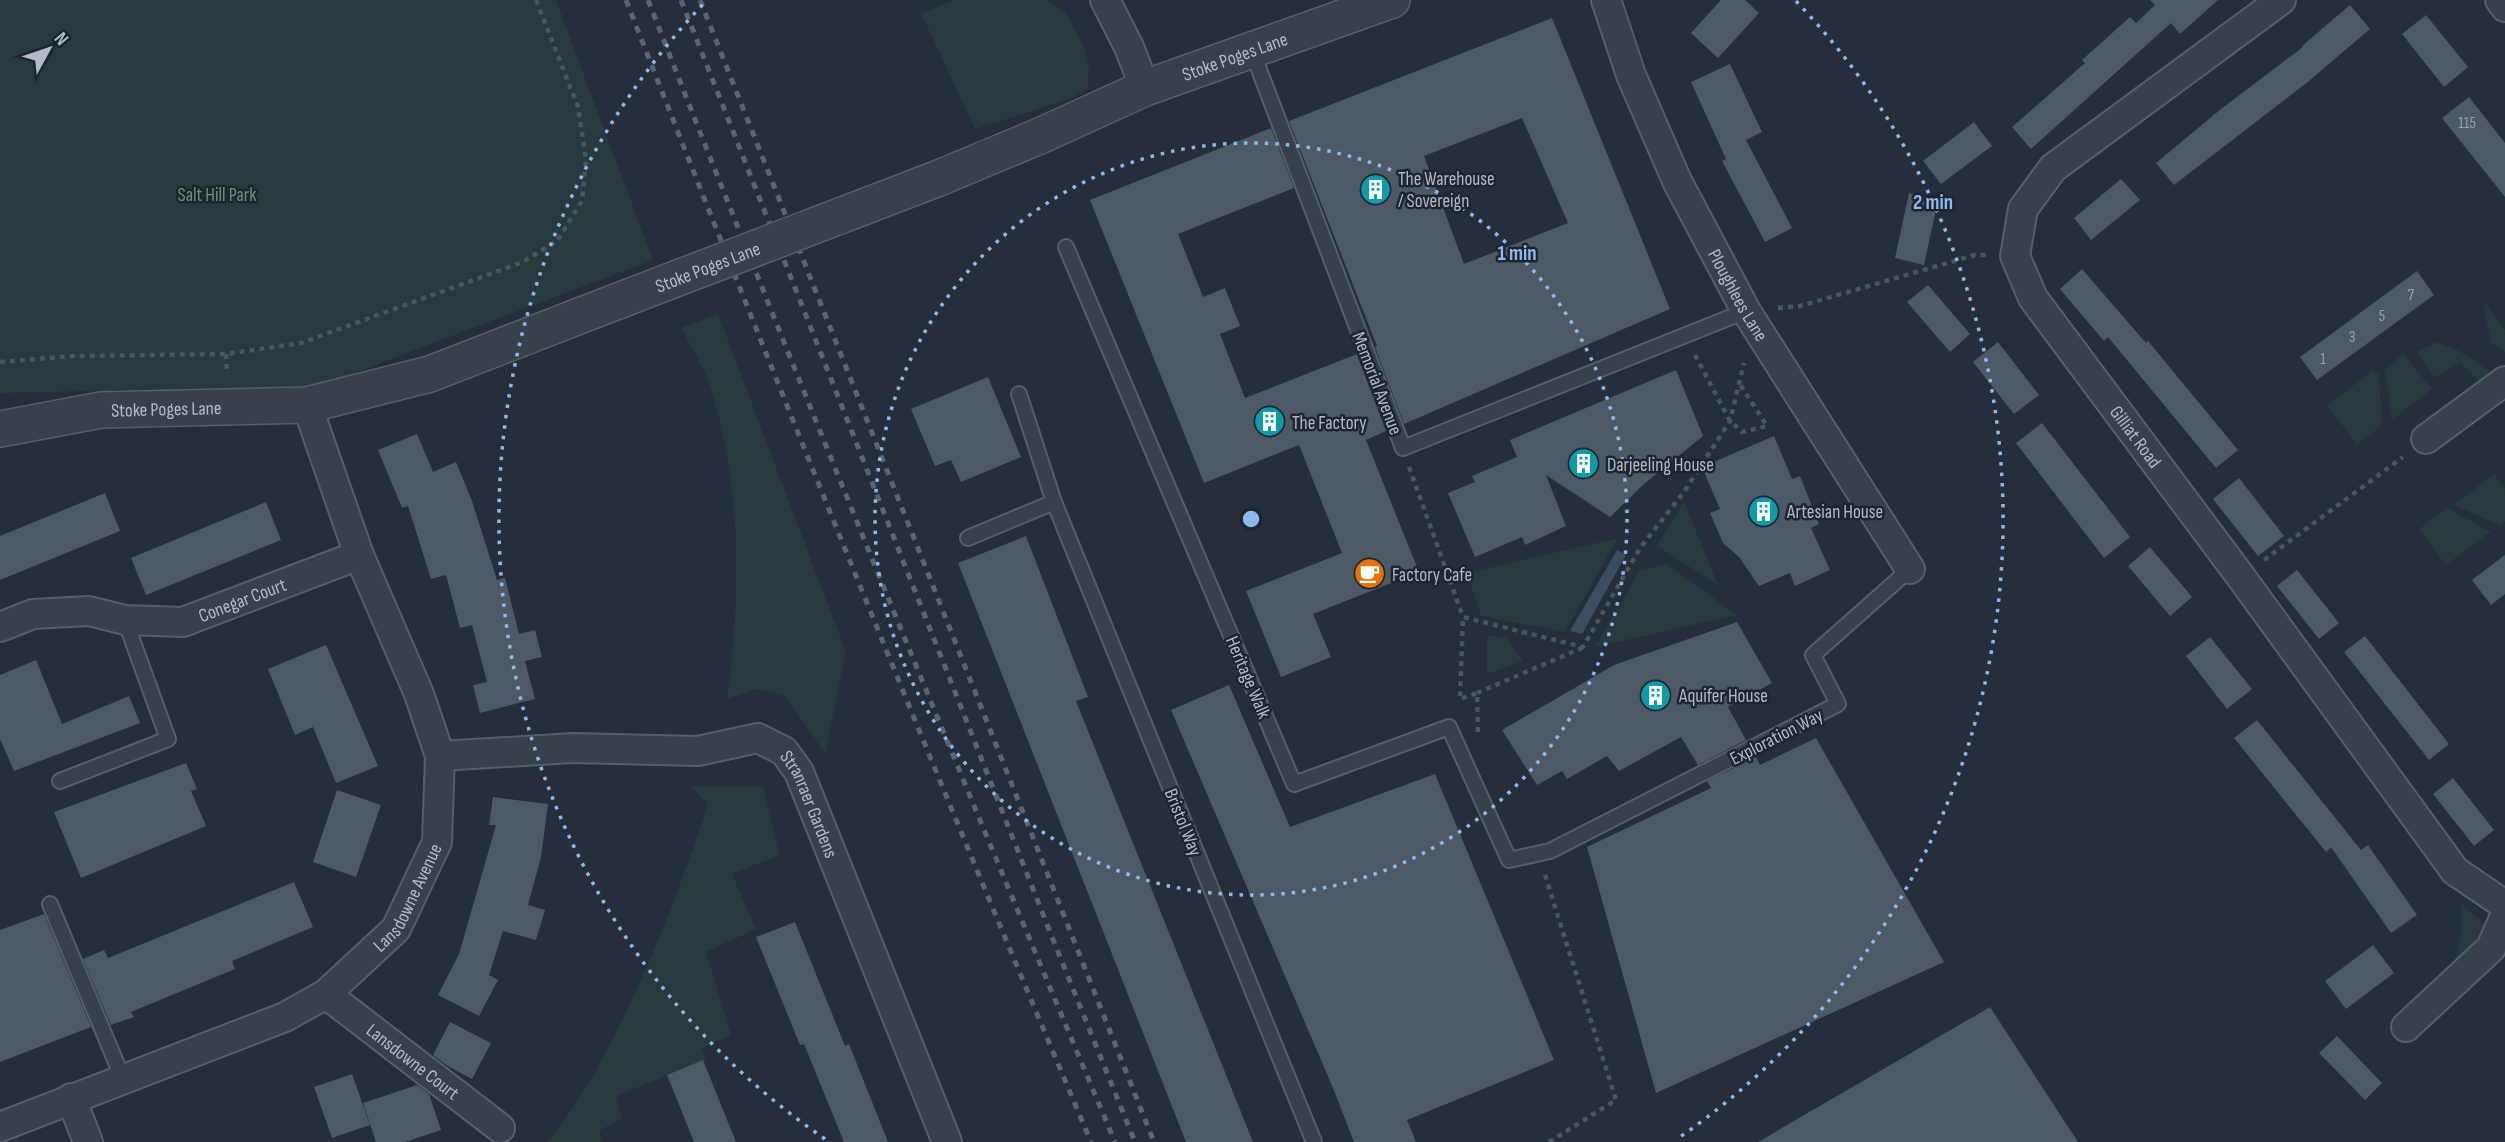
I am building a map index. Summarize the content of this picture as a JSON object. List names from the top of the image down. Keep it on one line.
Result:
{"streets":{"street":["Stoke Poges Lane","Ploughlees Lane","Gilliat Road","Conegar Court","Stranraer Gardens","Lansdowne Avenue","Lansdowne Court"],"lane":["Memorial Avenue","Heritage Walk","Exploration Way","Bristol Way"]},"crossings":[["Stoke Poges Lane","Memorial Avenue"],["Stoke Poges Lane","Lansdowne Avenue"],["Ploughlees Lane","Memorial Avenue"],["Ploughlees Lane","Exploration Way"],["Conegar Court","Lansdowne Avenue"],["Heritage Walk","Exploration Way"],["Stranraer Gardens","Lansdowne Avenue"],["Lansdowne Avenue","Lansdowne Court"]],"parks":["Salt Hill Park"],"places":{"building":["The Warehouse / Sovereign","The Factory","Darjeeling House","Artesian House","Aquifer House"],"cafe":["Factory Cafe"]},"house_numbers":["115","7","5","3","1"],"north":"top right","rings":["2 min","1 min"]}
